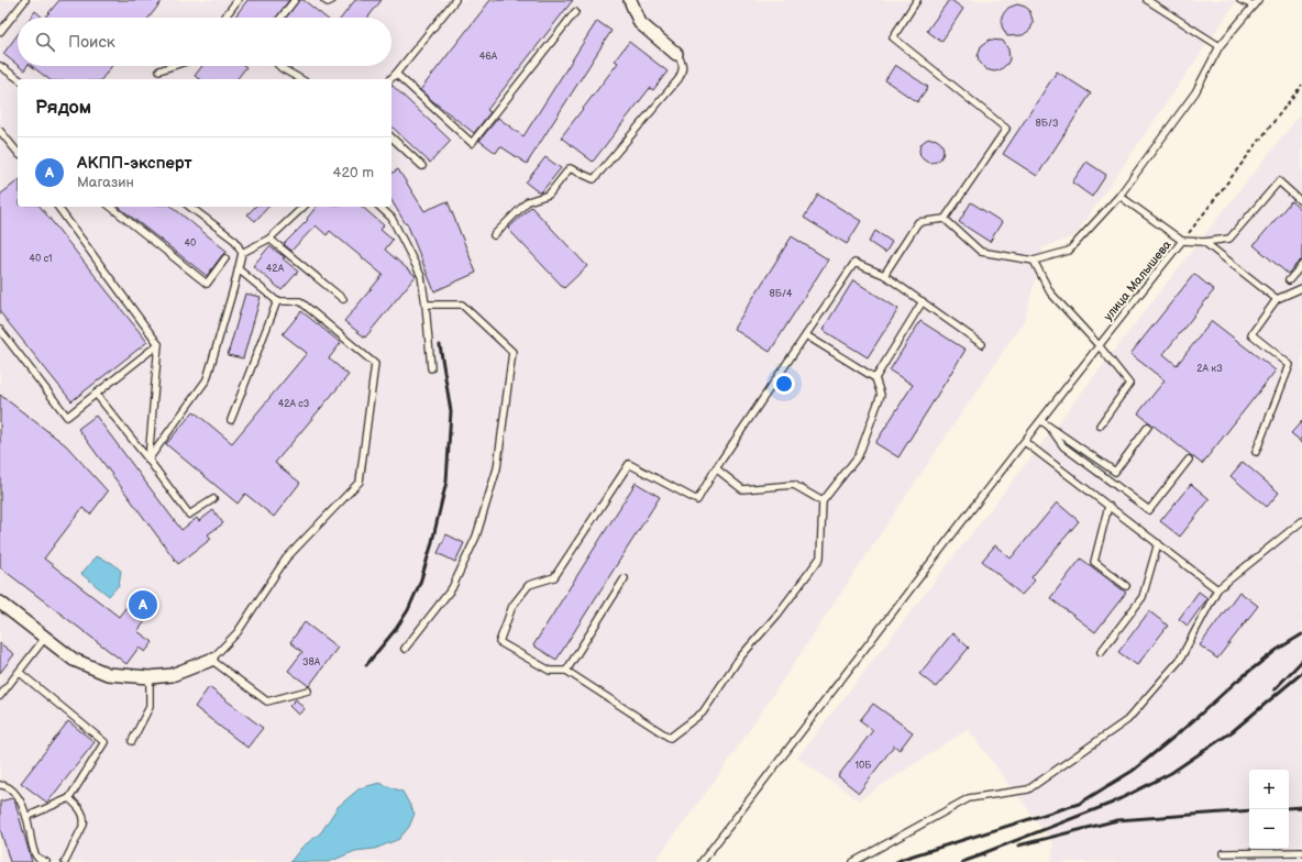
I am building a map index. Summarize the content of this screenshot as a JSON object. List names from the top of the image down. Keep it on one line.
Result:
{"streets":{"lane":["улица Малышева"]},"house_numbers":["46А","8Б/3","40","40 с1","42А","8Б/4","2А к3","42А с3","38А","10Б"],"page":{"search":"Поиск","heading":"Рядом","list":[{"mark":"A","name":"АКПП-эксперт","note":"Магазин","value":"420 m"}],"pins":"A","map_buttons":["+","−"]}}
